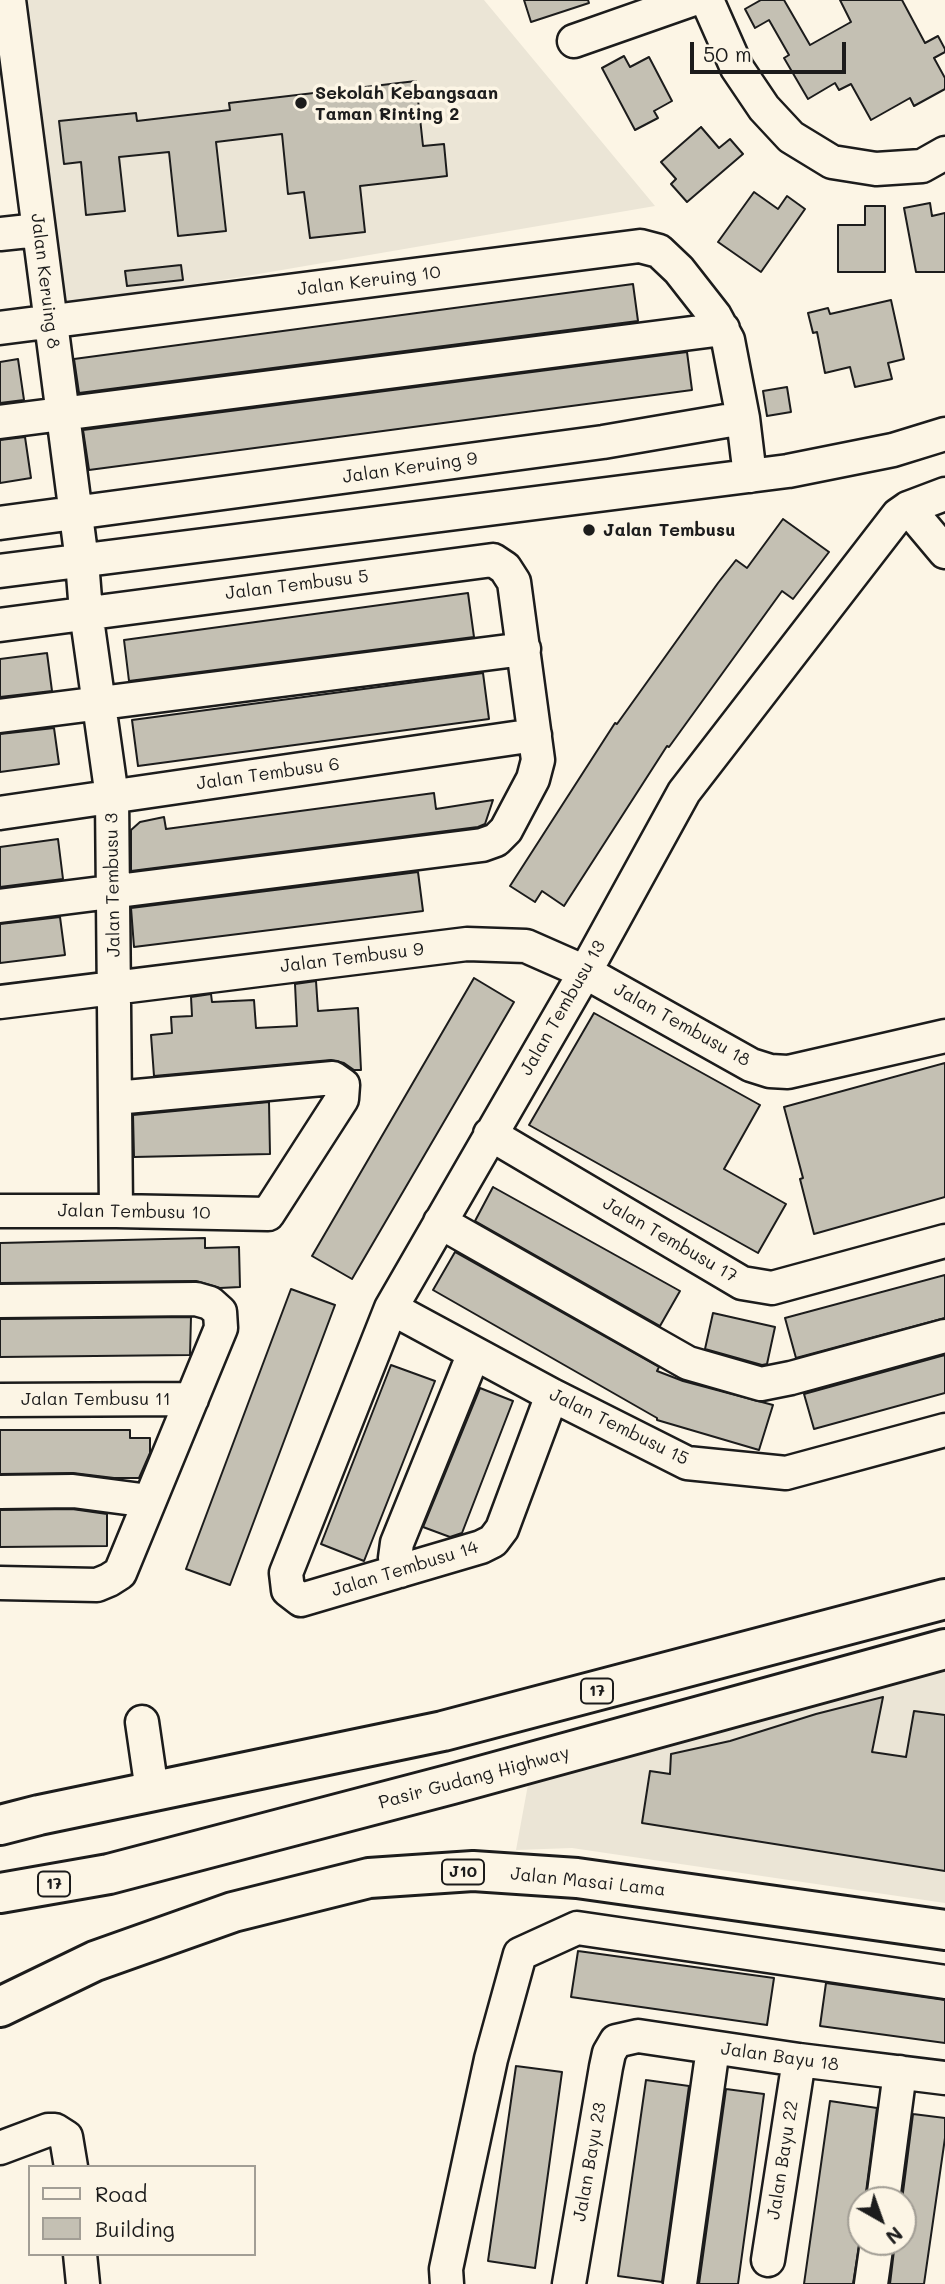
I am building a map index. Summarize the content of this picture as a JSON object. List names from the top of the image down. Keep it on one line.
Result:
{"streets":{"main road":["17","Pasir Gudang Highway","J10","Jalan Masai Lama"],"street":["Jalan Keruing 8","Jalan Keruing 10","Jalan Keruing 9","Jalan Tembusu 5","Jalan Tembusu 6","Jalan Tembusu 3","Jalan Tembusu 9","Jalan Tembusu 13","Jalan Tembusu 18","Jalan Tembusu 10","Jalan Tembusu 17","Jalan Tembusu 11","Jalan Tembusu 15","Jalan Tembusu 14","Jalan Bayu 18","Jalan Bayu 22","Jalan Bayu 23"]},"crossings":[["Jalan Keruing 8","Jalan Keruing 10"],["Jalan Keruing 8","Jalan Keruing 9"],["Jalan Keruing 8","Jalan Tembusu 3"],["Jalan Tembusu 5","Jalan Tembusu 3"],["Jalan Tembusu 6","Jalan Tembusu 3"],["Jalan Tembusu 3","Jalan Tembusu 9"],["Jalan Tembusu 3","Jalan Tembusu 10"],["Jalan Tembusu 9","Jalan Tembusu 13"],["Jalan Tembusu 9","Jalan Tembusu 18"],["Jalan Tembusu 13","Jalan Tembusu 18"],["Jalan Tembusu 13","Jalan Tembusu 17"],["Jalan Tembusu 13","Jalan Tembusu 15"],["Jalan Tembusu 13","Jalan Tembusu 14"],["Jalan Tembusu 15","Jalan Tembusu 14"],["Jalan Bayu 18","Jalan Bayu 22"],["Jalan Bayu 18","Jalan Bayu 23"]],"places":["Sekolah Kebangsaan Taman Rinting 2","Jalan Tembusu"],"legend":["Road","Building"],"scale_bar":"50 m","north":"bottom right"}
